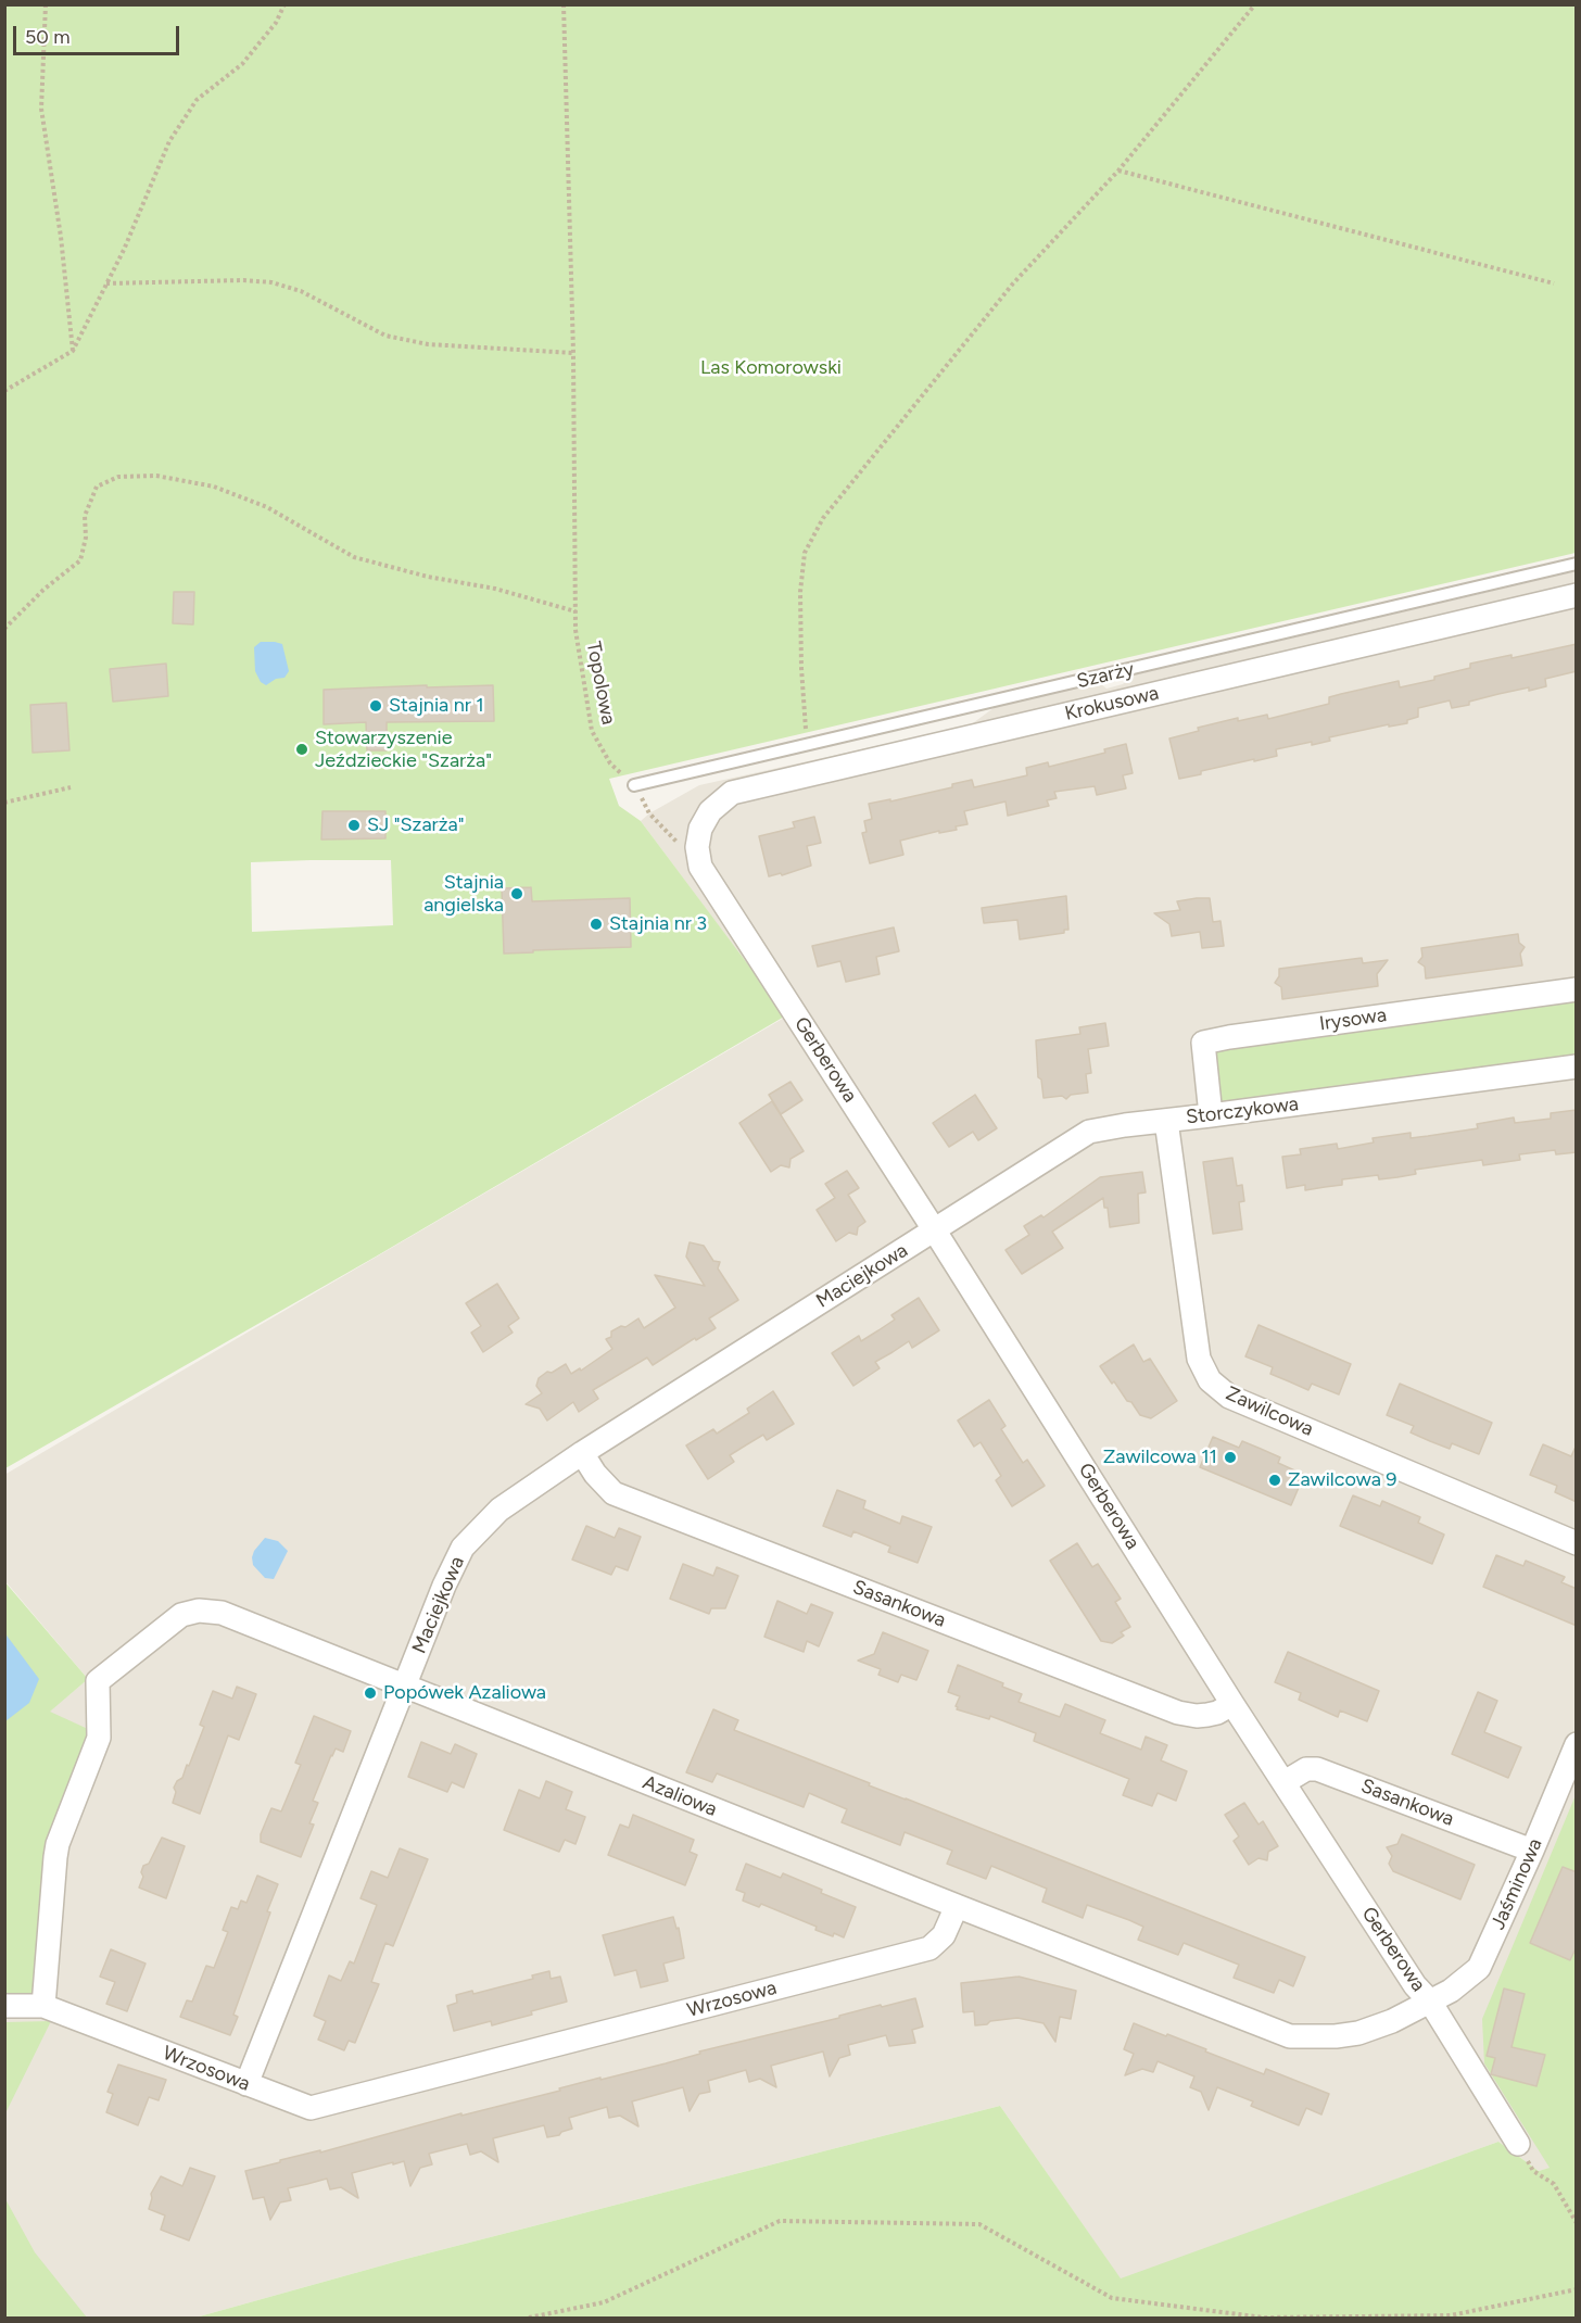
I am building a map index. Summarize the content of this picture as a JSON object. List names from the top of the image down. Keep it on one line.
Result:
{"streets":{"street":["Krokusowa","Irysowa","Gerberowa","Storczykowa","Maciejkowa","Zawilcowa","Sasankowa","Azaliowa","Jaśminowa","Wrzosowa"],"lane":["Szarży"],"path":["Topolowa"]},"crossings":[["Szarży","Topolowa"],["Krokusowa","Gerberowa"],["Irysowa","Storczykowa"],["Gerberowa","Storczykowa"],["Gerberowa","Maciejkowa"],["Gerberowa","Sasankowa"],["Gerberowa","Jaśminowa"],["Storczykowa","Maciejkowa"],["Storczykowa","Zawilcowa"],["Maciejkowa","Sasankowa"],["Maciejkowa","Azaliowa"],["Maciejkowa","Wrzosowa"],["Sasankowa","Jaśminowa"],["Azaliowa","Wrzosowa"]],"parks":["Las Komorowski"],"places":["Stajnia nr 1","Stowarzyszenie Jeździeckie \"Szarża\"","SJ \"Szarża\"","Stajnia angielska","Stajnia nr 3","Zawilcowa 11","Zawilcowa 9","Popówek Azaliowa"],"scale_bar":"50 m"}
